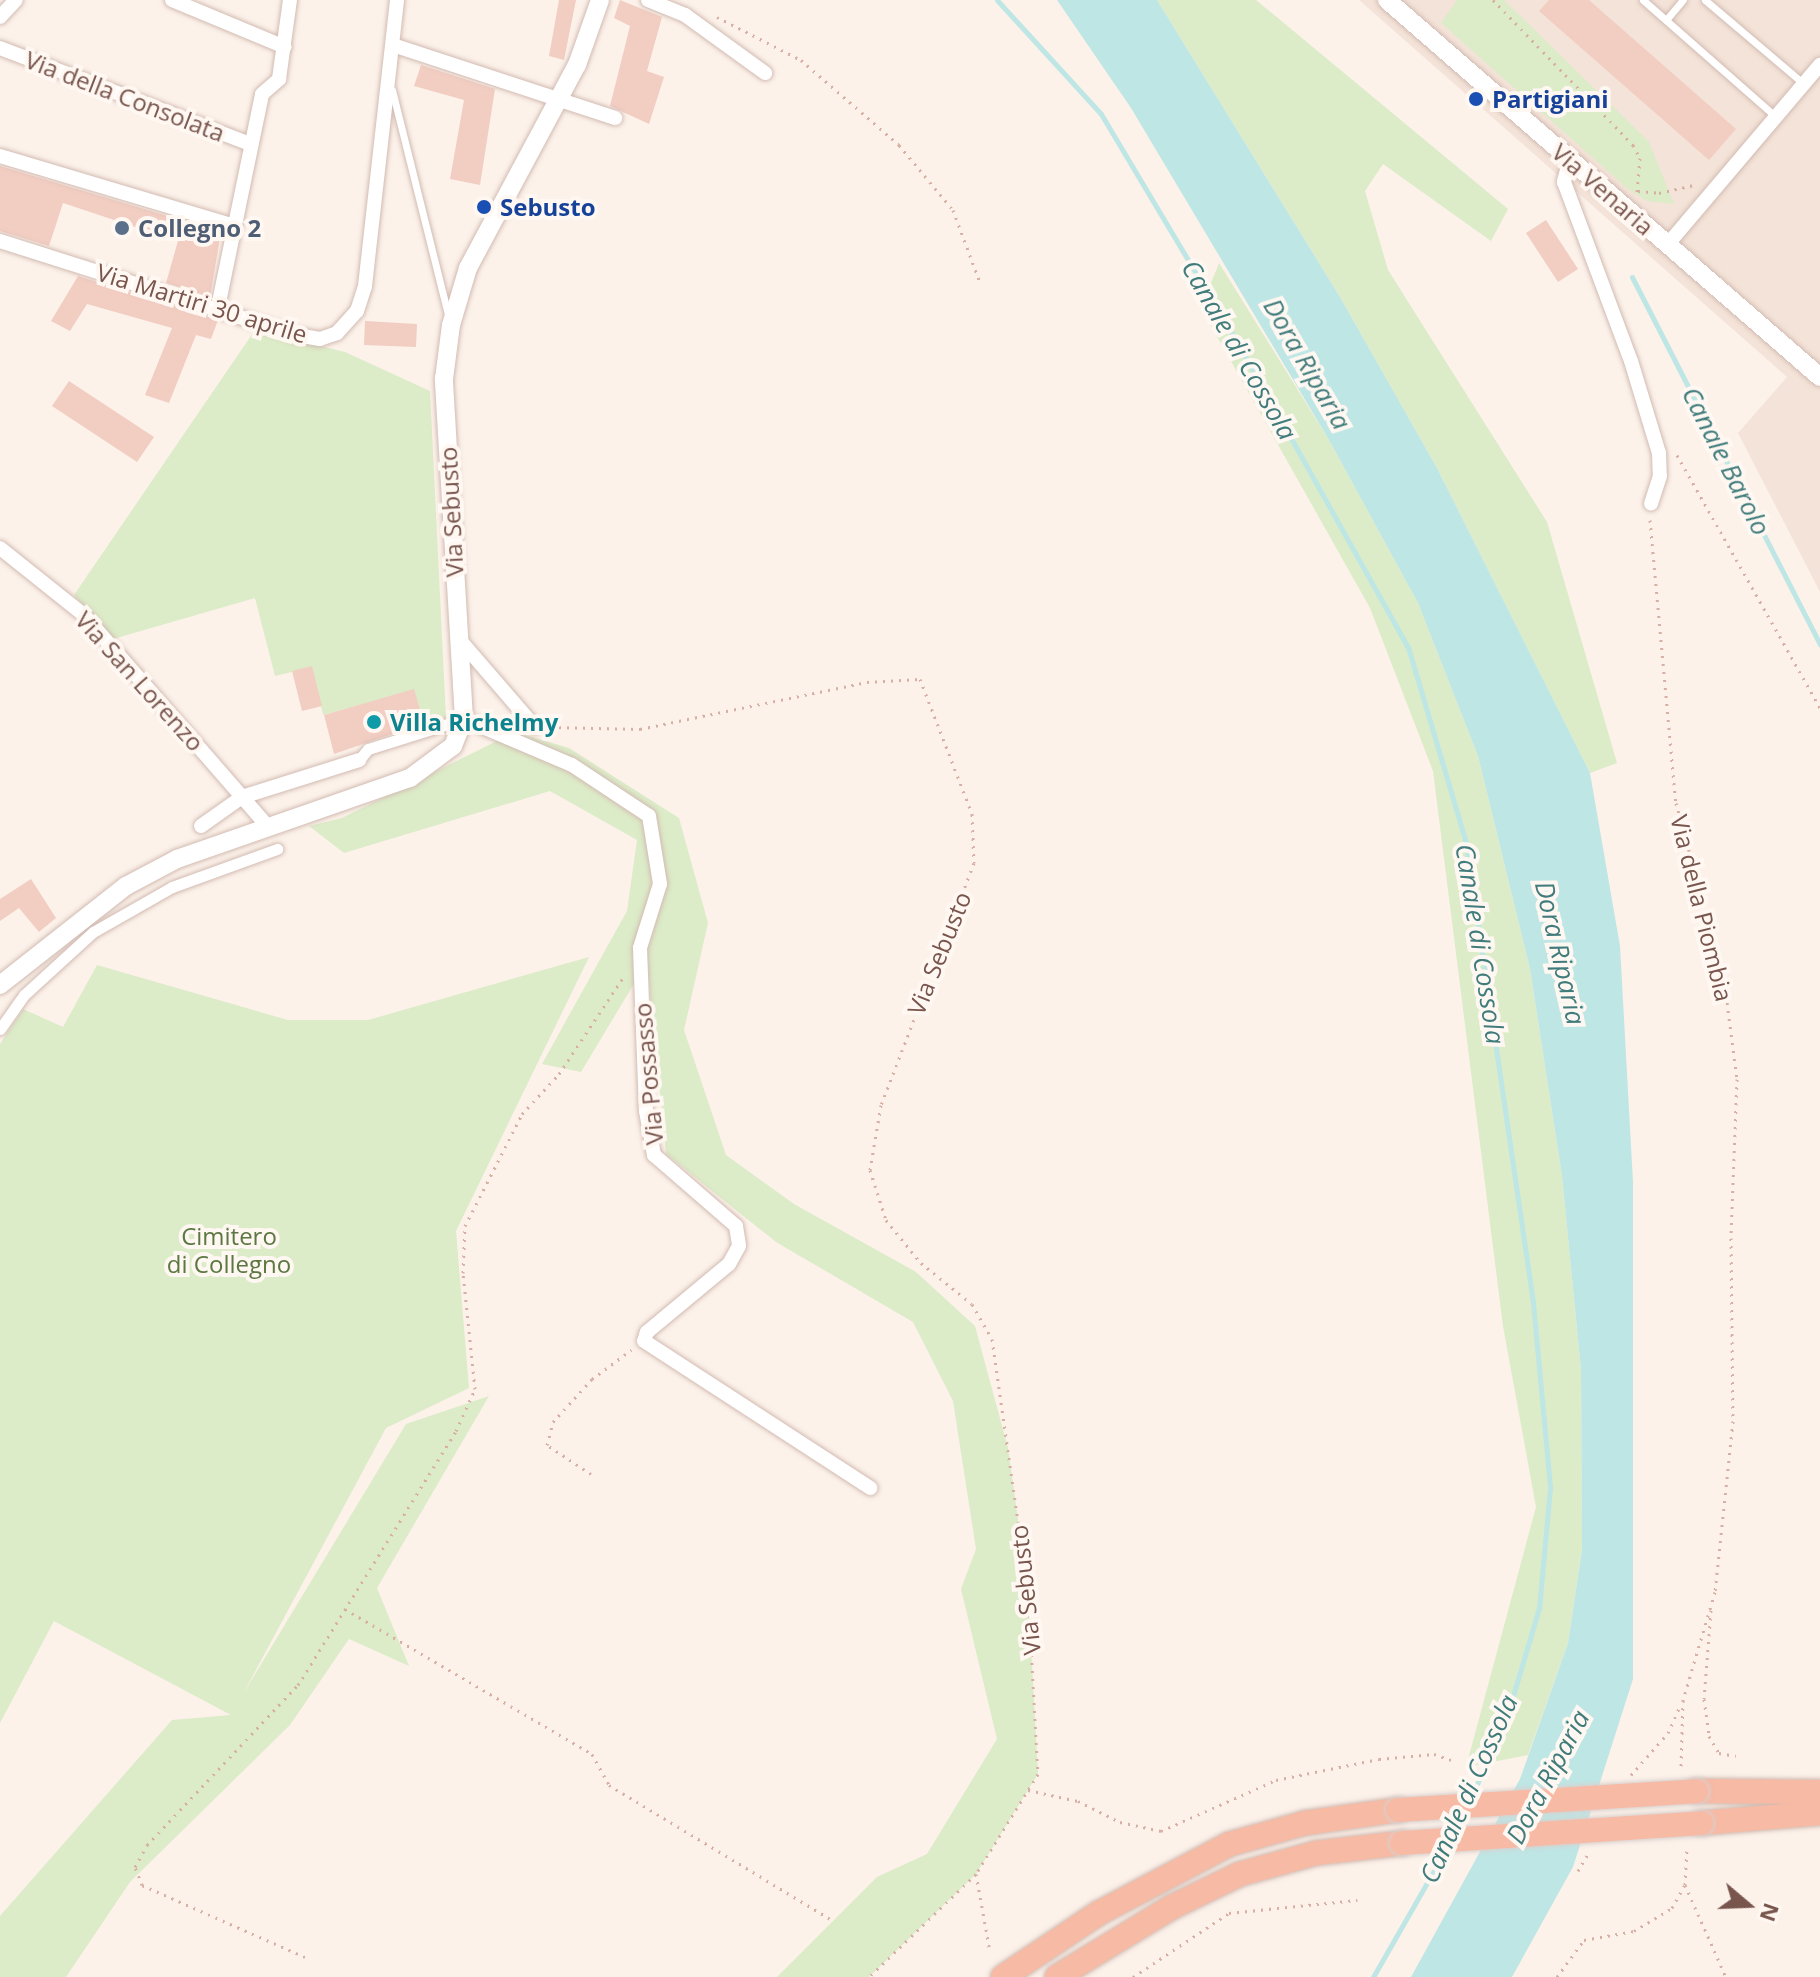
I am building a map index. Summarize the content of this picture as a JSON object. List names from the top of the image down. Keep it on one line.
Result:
{"streets":{"street":["Via della Consolata","Via Venaria","Via Martiri 30 aprile","Via Sebusto","Via San Lorenzo","Via Possasso"],"path":["Via della Piombia"]},"crossings":[["Via Martiri 30 aprile","Via Sebusto"],["Via Sebusto","Via Possasso"]],"water":["Canale di Cossola","Dora Riparia","Canale Barolo"],"parks":["Cimitero di Collegno"],"places":["Partigiani","Sebusto","Collegno 2","Villa Richelmy"],"north":"right"}
